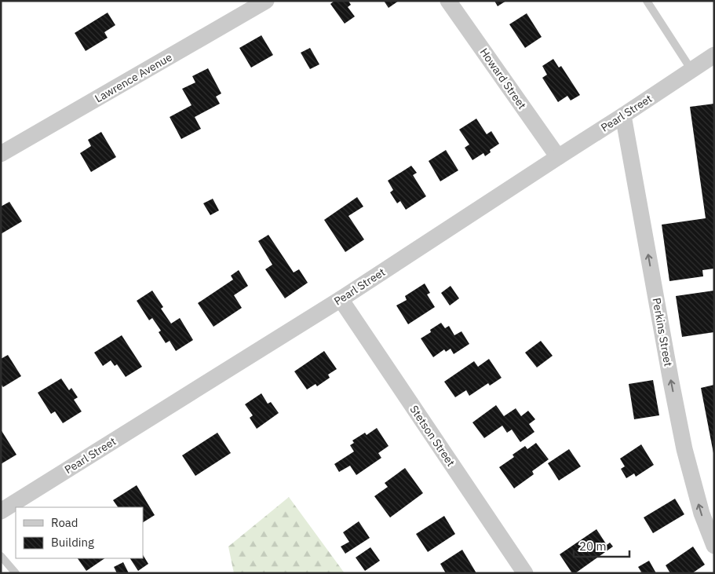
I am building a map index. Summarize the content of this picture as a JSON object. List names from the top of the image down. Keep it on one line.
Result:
{"streets":{"street":["Lawrence Avenue","Howard Street","Pearl Street","Perkins Street","Stetson Street"]},"crossings":[["Howard Street","Pearl Street"],["Pearl Street","Perkins Street"],["Pearl Street","Stetson Street"]],"one_way":["Perkins Street"],"legend":["Road","Building"],"scale_bar":"20 m"}
